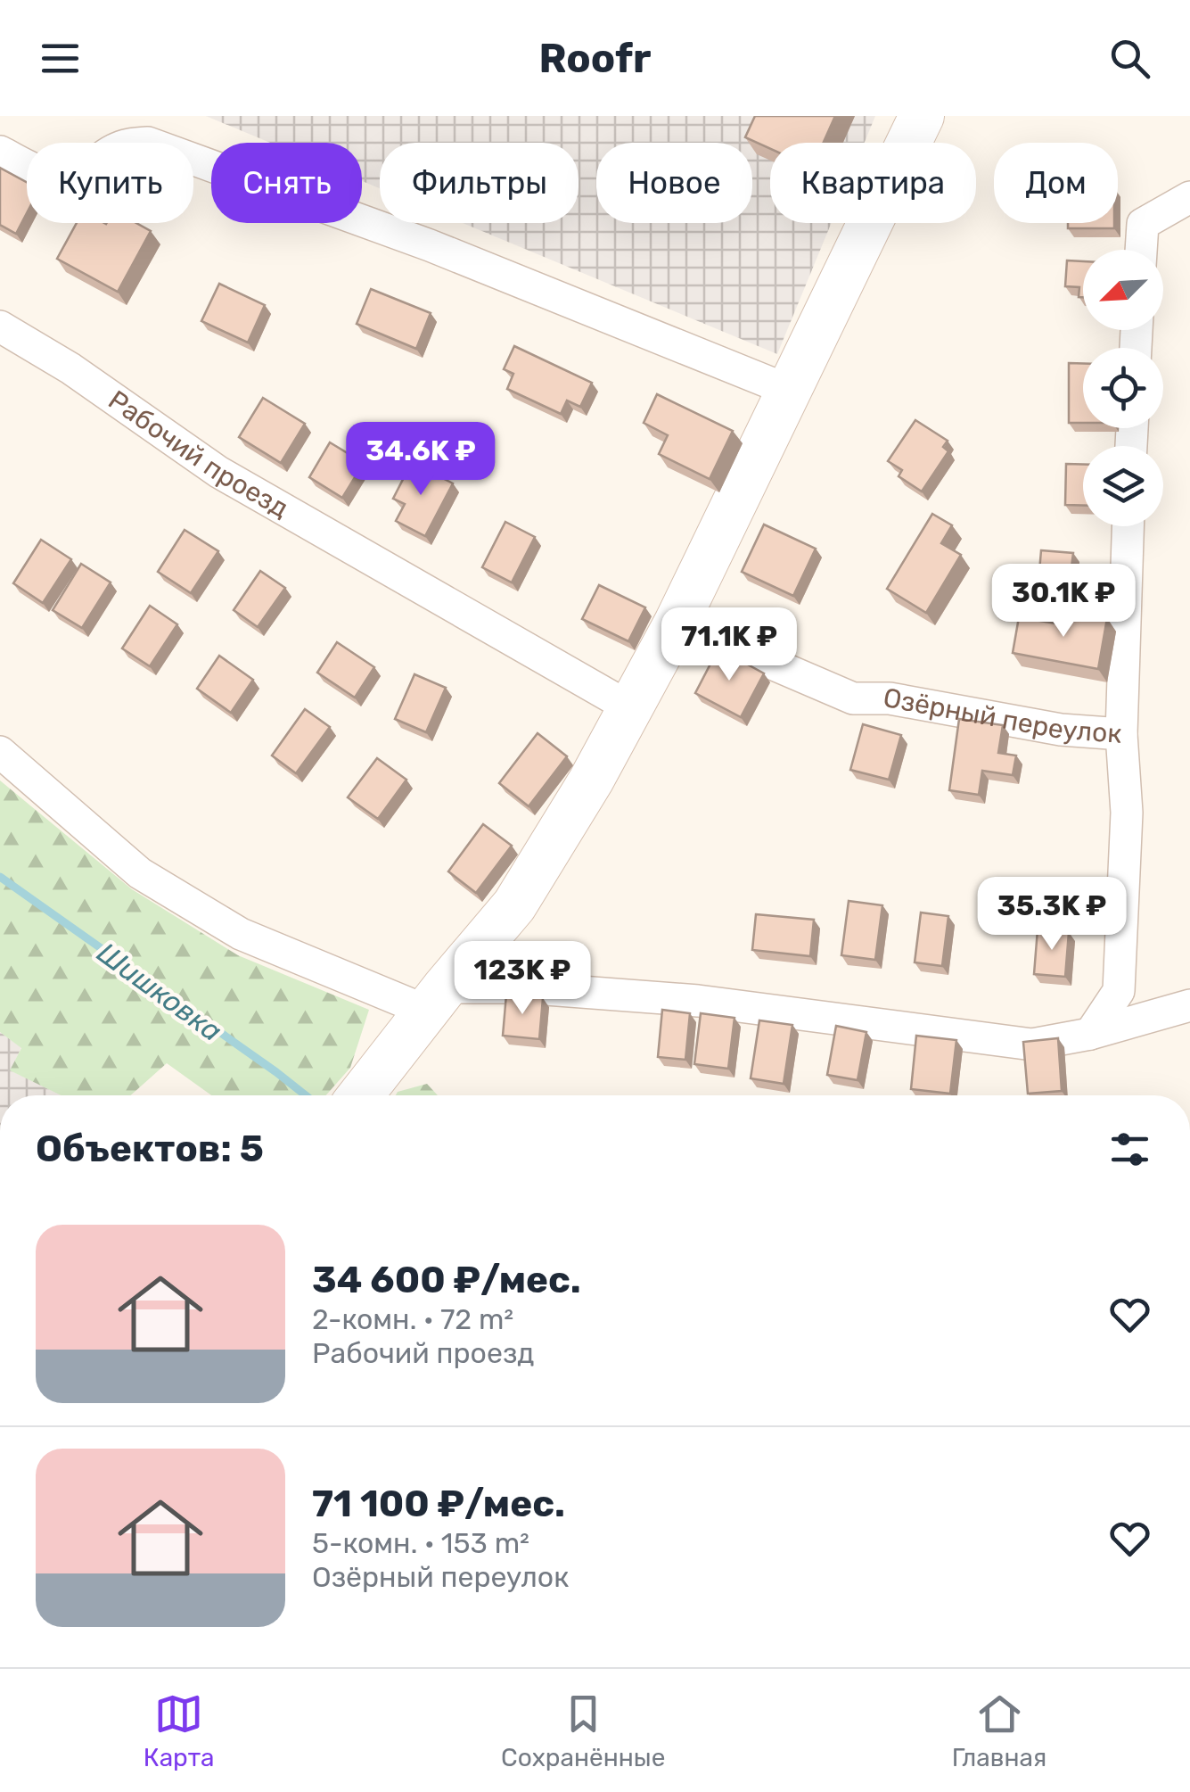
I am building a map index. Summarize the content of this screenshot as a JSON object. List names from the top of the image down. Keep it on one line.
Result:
{"streets":{"street":["Рабочий проезд","Озёрный переулок"]},"water":["Шишковка"],"north":"bottom left","page":{"header":"Roofr","chip":["Купить","Снять","Фильтры","Новое","Квартира","Дом"],"price":["34.6K ₽","30.1K ₽","71.1K ₽","35.3K ₽","123K ₽"],"heading":"Объектов: 5","list":[{"name":"34 600 ₽/мес.","note":"2-комн. · 72 m² · Рабочий проезд"},{"name":"71 100 ₽/мес.","note":"5-комн. · 153 m² · Озёрный переулок"}],"tabs":["Карта","Сохранённые","Главная"]}}
